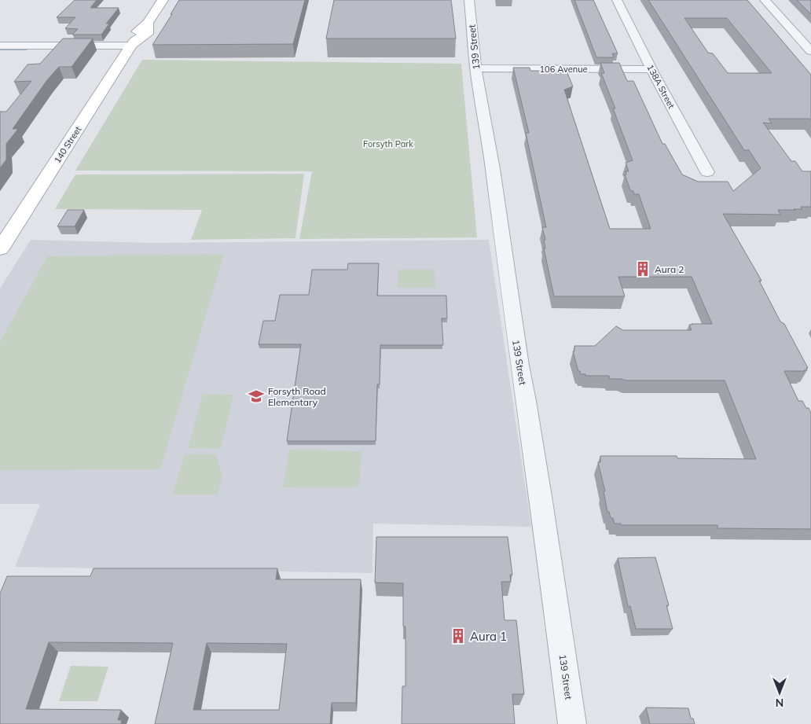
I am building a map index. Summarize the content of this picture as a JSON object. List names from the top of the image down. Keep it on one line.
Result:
{"streets":{"main road":["140 Street"],"street":["139 Street","106 Avenue","138A Street"]},"crossings":[["139 Street","106 Avenue"],["106 Avenue","138A Street"]],"parks":["Forsyth Park"],"places":{"building":["Aura 2","Aura 1"],"school or university":["Forsyth Road Elementary"]},"north":"bottom"}
